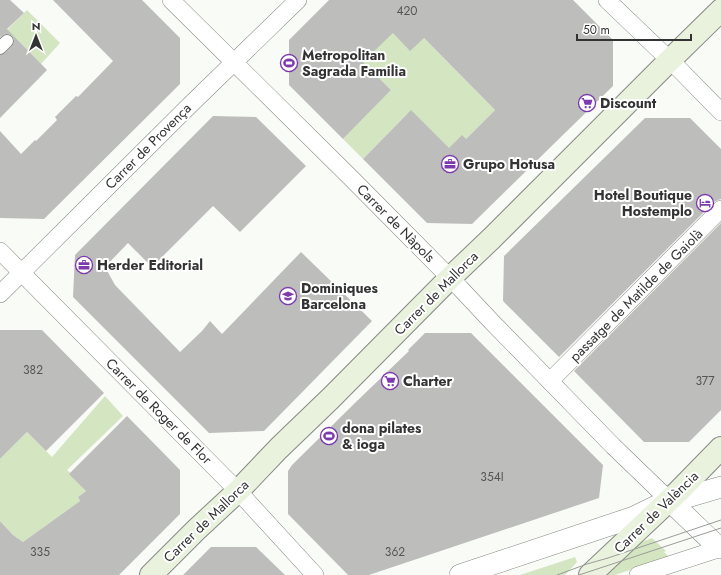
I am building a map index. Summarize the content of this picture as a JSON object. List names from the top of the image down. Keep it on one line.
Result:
{"streets":{"main road":["Carrer de Mallorca","Carrer de València"],"street":["Carrer de Provença","Carrer de Nàpols","passatge de Matilde de Gaiolà","Carrer de Roger de Flor"]},"crossings":[["Carrer de Provença","Carrer de Nàpols"],["Carrer de Provença","Carrer de Roger de Flor"],["Carrer de Nàpols","Carrer de Mallorca"],["Carrer de Nàpols","passatge de Matilde de Gaiolà"],["Carrer de Nàpols","Carrer de València"],["Carrer de Mallorca","Carrer de Roger de Flor"]],"places":{"sports":["Metropolitan Sagrada Familia","dona pilates & ioga"],"supermarket":["Discount","Charter"],"office":["Grupo Hotusa","Herder Editorial"],"hotel":["Hotel Boutique Hostemplo"],"school or university":["Dominiques Barcelona"]},"house_numbers":["420","382","377","354I","335","362"],"scale_bar":"50 m","north":"top"}
